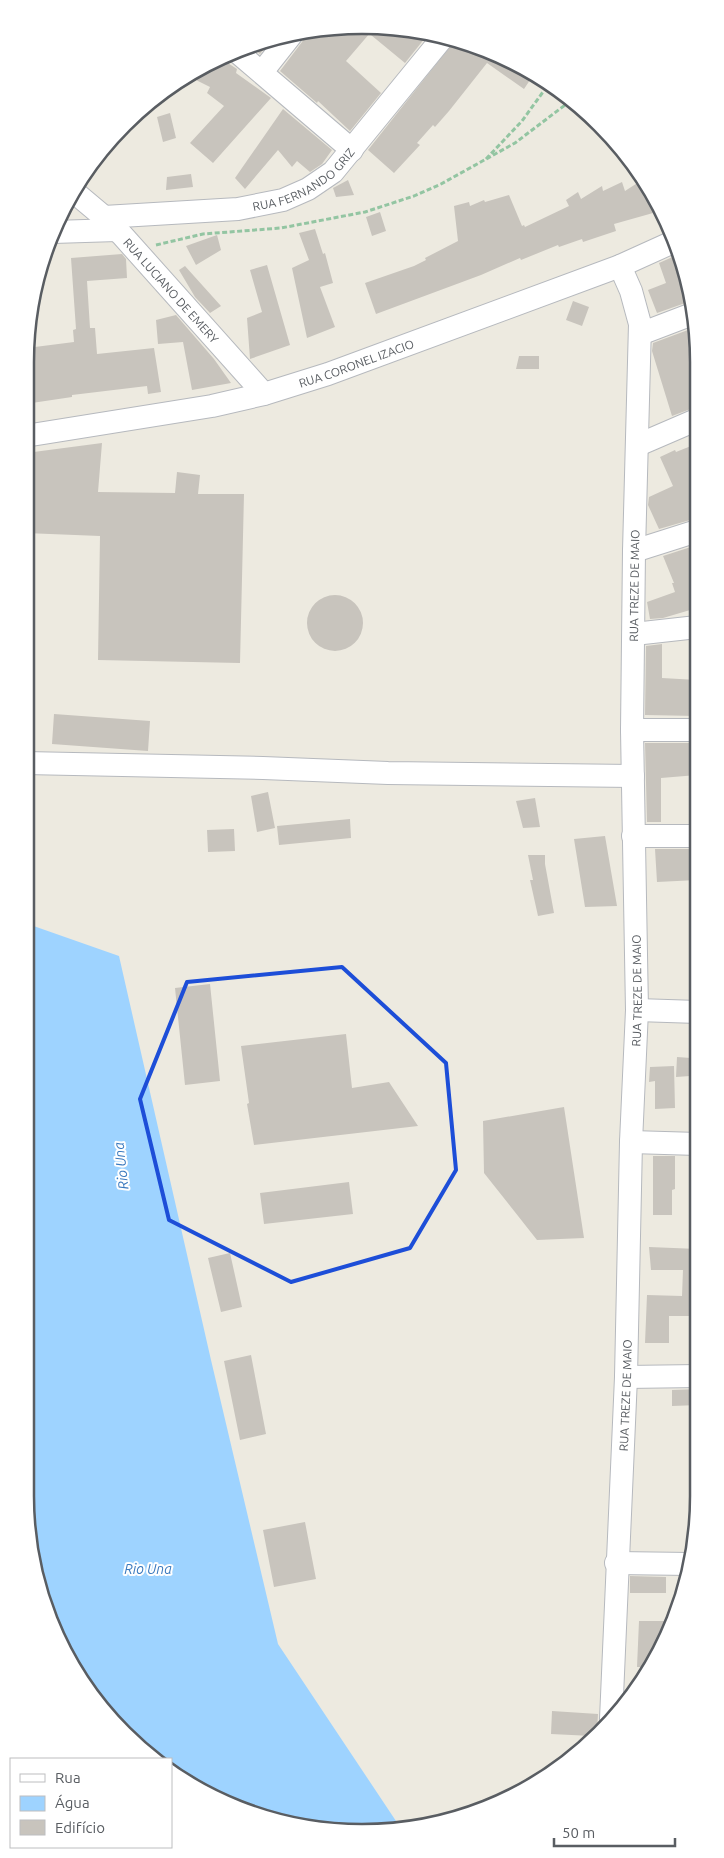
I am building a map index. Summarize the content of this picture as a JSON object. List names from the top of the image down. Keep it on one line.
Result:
{"streets":{"street":["RUA FERNANDO GRIZ","RUA LUCIANO DE EMERY","RUA CORONEL IZACIO","RUA TREZE DE MAIO"]},"crossings":[["RUA FERNANDO GRIZ","RUA LUCIANO DE EMERY"],["RUA LUCIANO DE EMERY","RUA CORONEL IZACIO"],["RUA CORONEL IZACIO","RUA TREZE DE MAIO"]],"water":["Rio Una"],"legend":["Rua","Água","Edifício"],"scale_bar":"50 m"}
